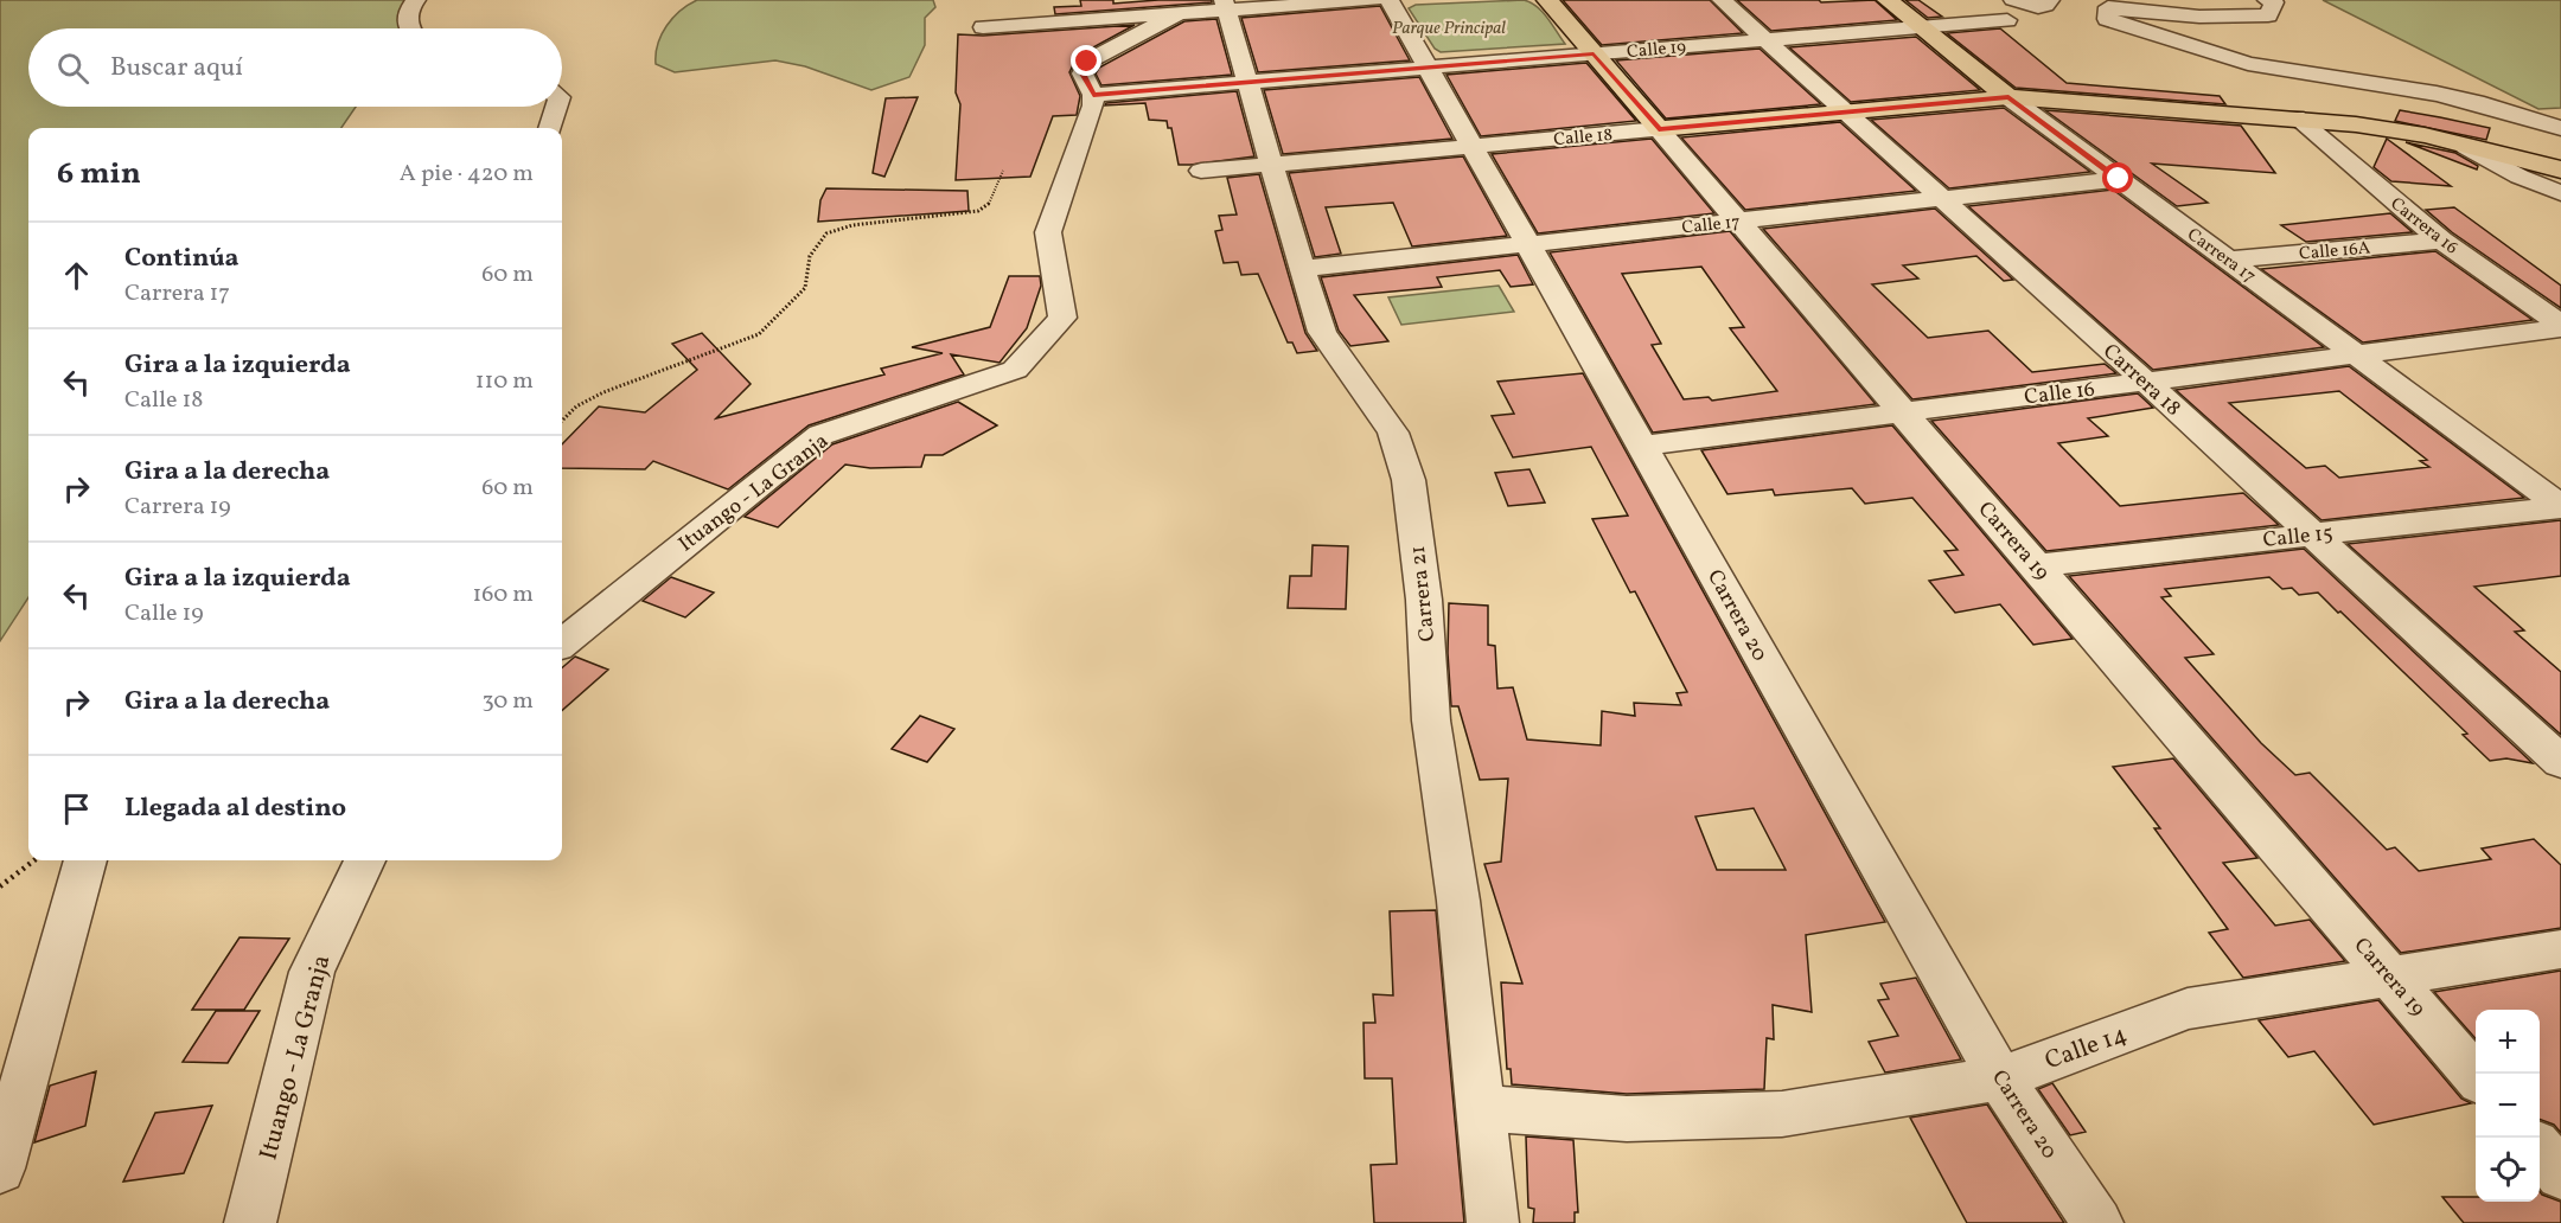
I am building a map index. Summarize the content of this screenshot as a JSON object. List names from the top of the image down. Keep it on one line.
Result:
{"streets":{"main road":["Calle 18","Carrera 17","Carrera 19"],"street":["Calle 19","Calle 17","Carrera 16","Calle 16A","Carrera 18","Calle 16","Ituango - La Granja","Calle 15","Carrera 21","Carrera 20","Calle 14"]},"crossings":[["Calle 19","Carrera 17"],["Calle 19","Carrera 18"],["Calle 19","Ituango - La Granja"],["Calle 19","Carrera 19"],["Calle 19","Carrera 21"],["Calle 19","Carrera 20"],["Calle 18","Carrera 16"],["Calle 18","Carrera 17"],["Calle 18","Carrera 18"],["Calle 18","Carrera 19"],["Calle 18","Carrera 21"],["Calle 18","Carrera 20"],["Calle 17","Carrera 17"],["Calle 17","Carrera 18"],["Calle 17","Carrera 19"],["Calle 17","Carrera 21"],["Calle 17","Carrera 20"],["Carrera 16","Calle 16A"],["Carrera 16","Calle 16"],["Calle 16A","Carrera 17"],["Carrera 17","Calle 16"],["Carrera 17","Calle 15"],["Carrera 18","Calle 16"],["Carrera 18","Calle 15"],["Calle 16","Carrera 19"],["Calle 16","Carrera 20"],["Calle 15","Carrera 19"],["Carrera 19","Calle 14"],["Carrera 21","Calle 14"],["Carrera 20","Calle 14"]],"parks":["Parque Principal"],"page":{"search":"Buscar aquí","heading":["6 min","A pie · 420 m"],"list":[["Continúa","Carrera 17","60 m"],["Gira a la izquierda","Calle 18","110 m"],["Gira a la derecha","Carrera 19","60 m"],["Gira a la izquierda","Calle 19","160 m"],["Gira a la derecha","30 m"],"Llegada al destino"],"map_buttons":["+","−"]}}
